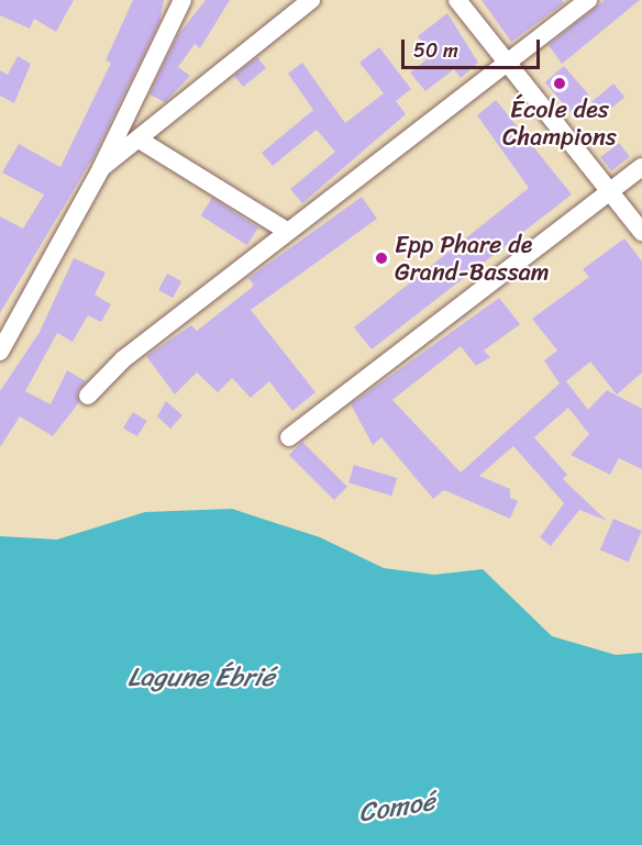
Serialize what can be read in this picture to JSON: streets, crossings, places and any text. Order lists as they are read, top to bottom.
{
  "water": ["Lagune Ébrié", "Comoé"],
  "places": ["École des Champions", "Epp Phare de Grand-Bassam"],
  "scale_bar": "50 m"
}
